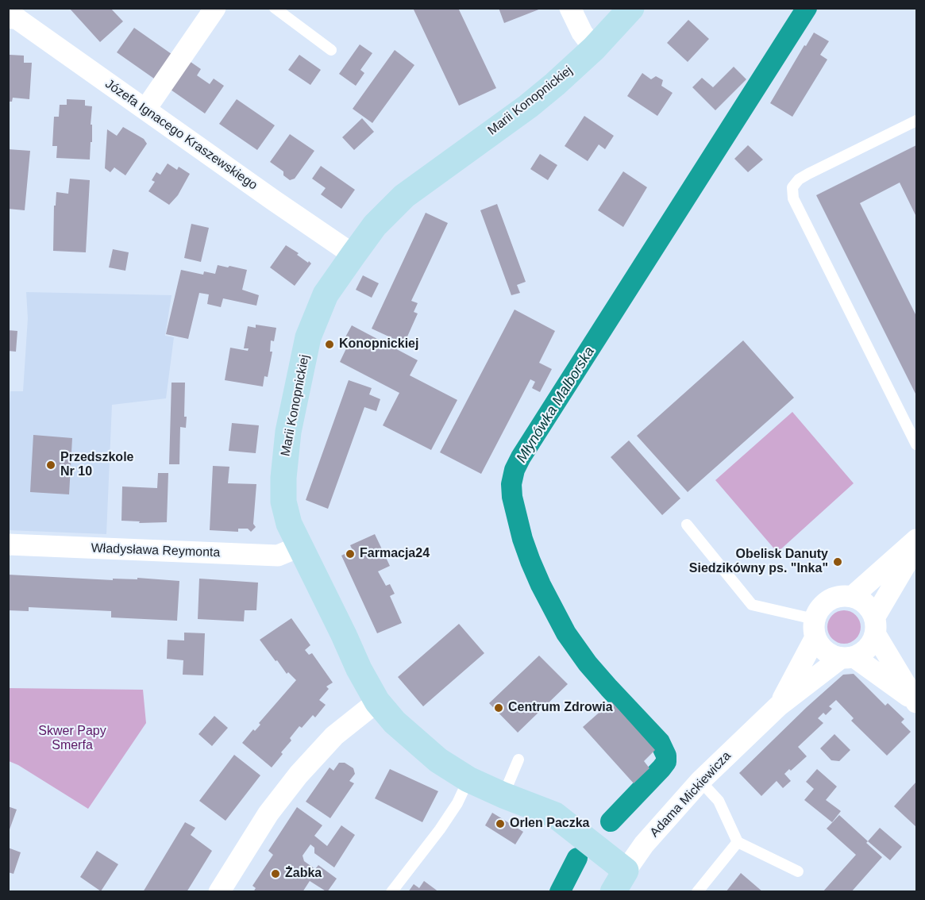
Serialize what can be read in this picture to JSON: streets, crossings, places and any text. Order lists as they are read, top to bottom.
{
  "streets": {
    "street": [
      "Marii Konopnickiej",
      "Józefa Ignacego Kraszewskiego",
      "Władysława Reymonta",
      "Adama Mickiewicza"
    ]
  },
  "crossings": [
    ["Marii Konopnickiej", "Józefa Ignacego Kraszewskiego"],
    ["Marii Konopnickiej", "Władysława Reymonta"],
    ["Marii Konopnickiej", "Adama Mickiewicza"]
  ],
  "water": ["Młynówka Malborska"],
  "parks": ["Skwer Papy Smerfa"],
  "places": [
    "Konopnickiej",
    "Przedszkole Nr 10",
    "Farmacja24",
    "Obelisk Danuty Siedzikówny ps. \"Inka\"",
    "Centrum Zdrowia",
    "Orlen Paczka",
    "Żabka"
  ]
}
